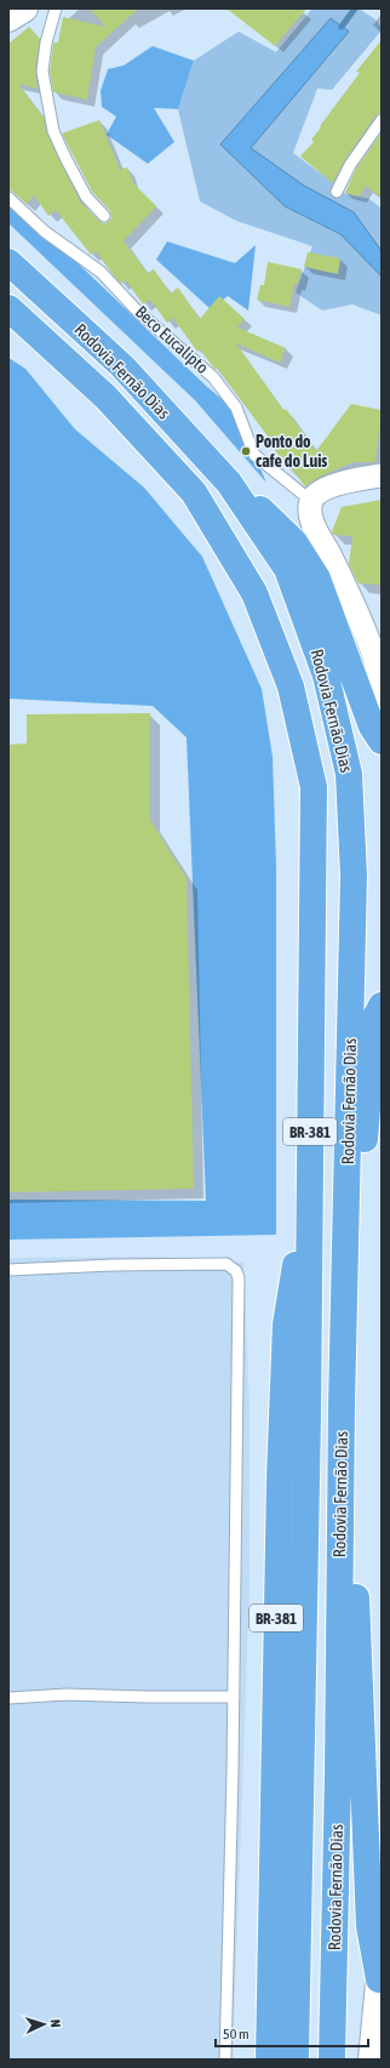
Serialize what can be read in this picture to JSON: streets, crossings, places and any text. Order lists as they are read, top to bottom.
{
  "streets": {
    "highway": ["Rodovia Fernão Dias", "BR-381"],
    "lane": ["Beco Eucalipto"]
  },
  "crossings": [
    ["Rodovia Fernão Dias", "BR-381"]
  ],
  "places": ["Ponto do cafe do Luis"],
  "scale_bar": "50 m",
  "north": "right"
}
